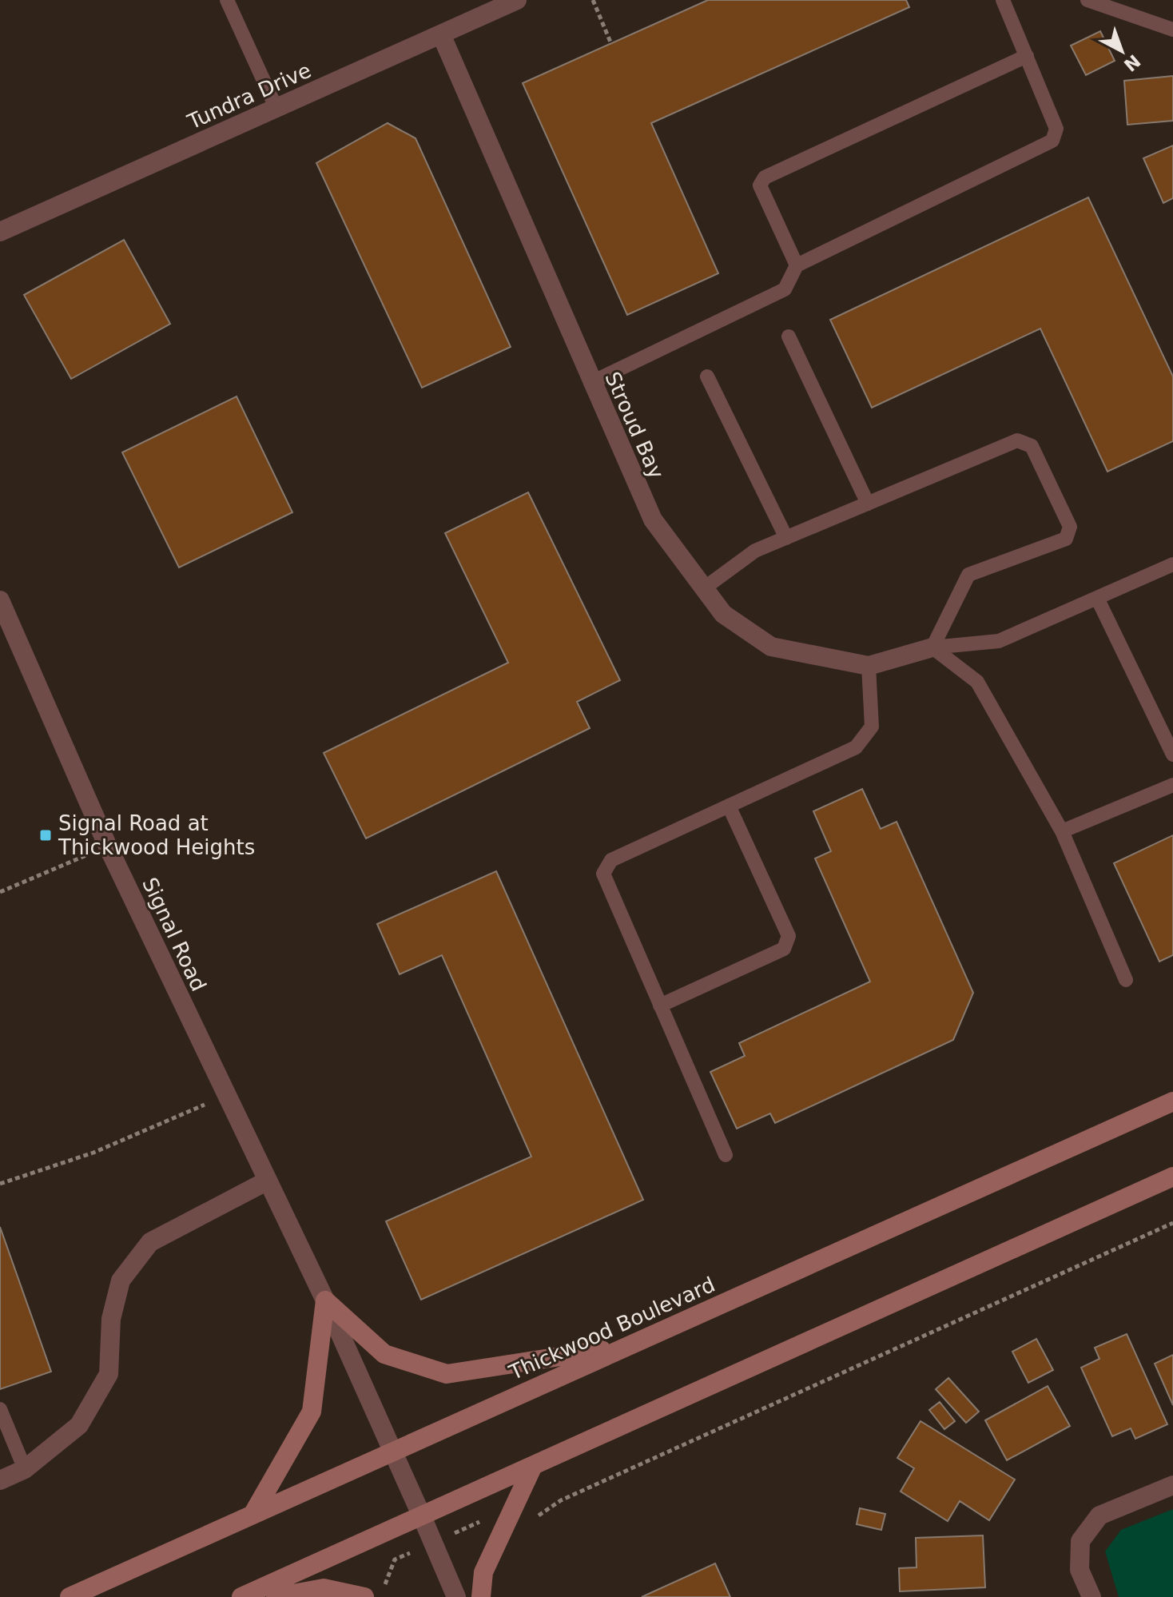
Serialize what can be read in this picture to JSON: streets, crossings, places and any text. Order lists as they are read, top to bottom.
{
  "streets": {
    "main road": ["Thickwood Boulevard"],
    "street": ["Tundra Drive", "Stroud Bay", "Signal Road"]
  },
  "crossings": [
    ["Tundra Drive", "Stroud Bay"],
    ["Signal Road", "Thickwood Boulevard"]
  ],
  "places": {
    "transit": ["Signal Road at Thickwood Heights"]
  },
  "north": "bottom right"
}
